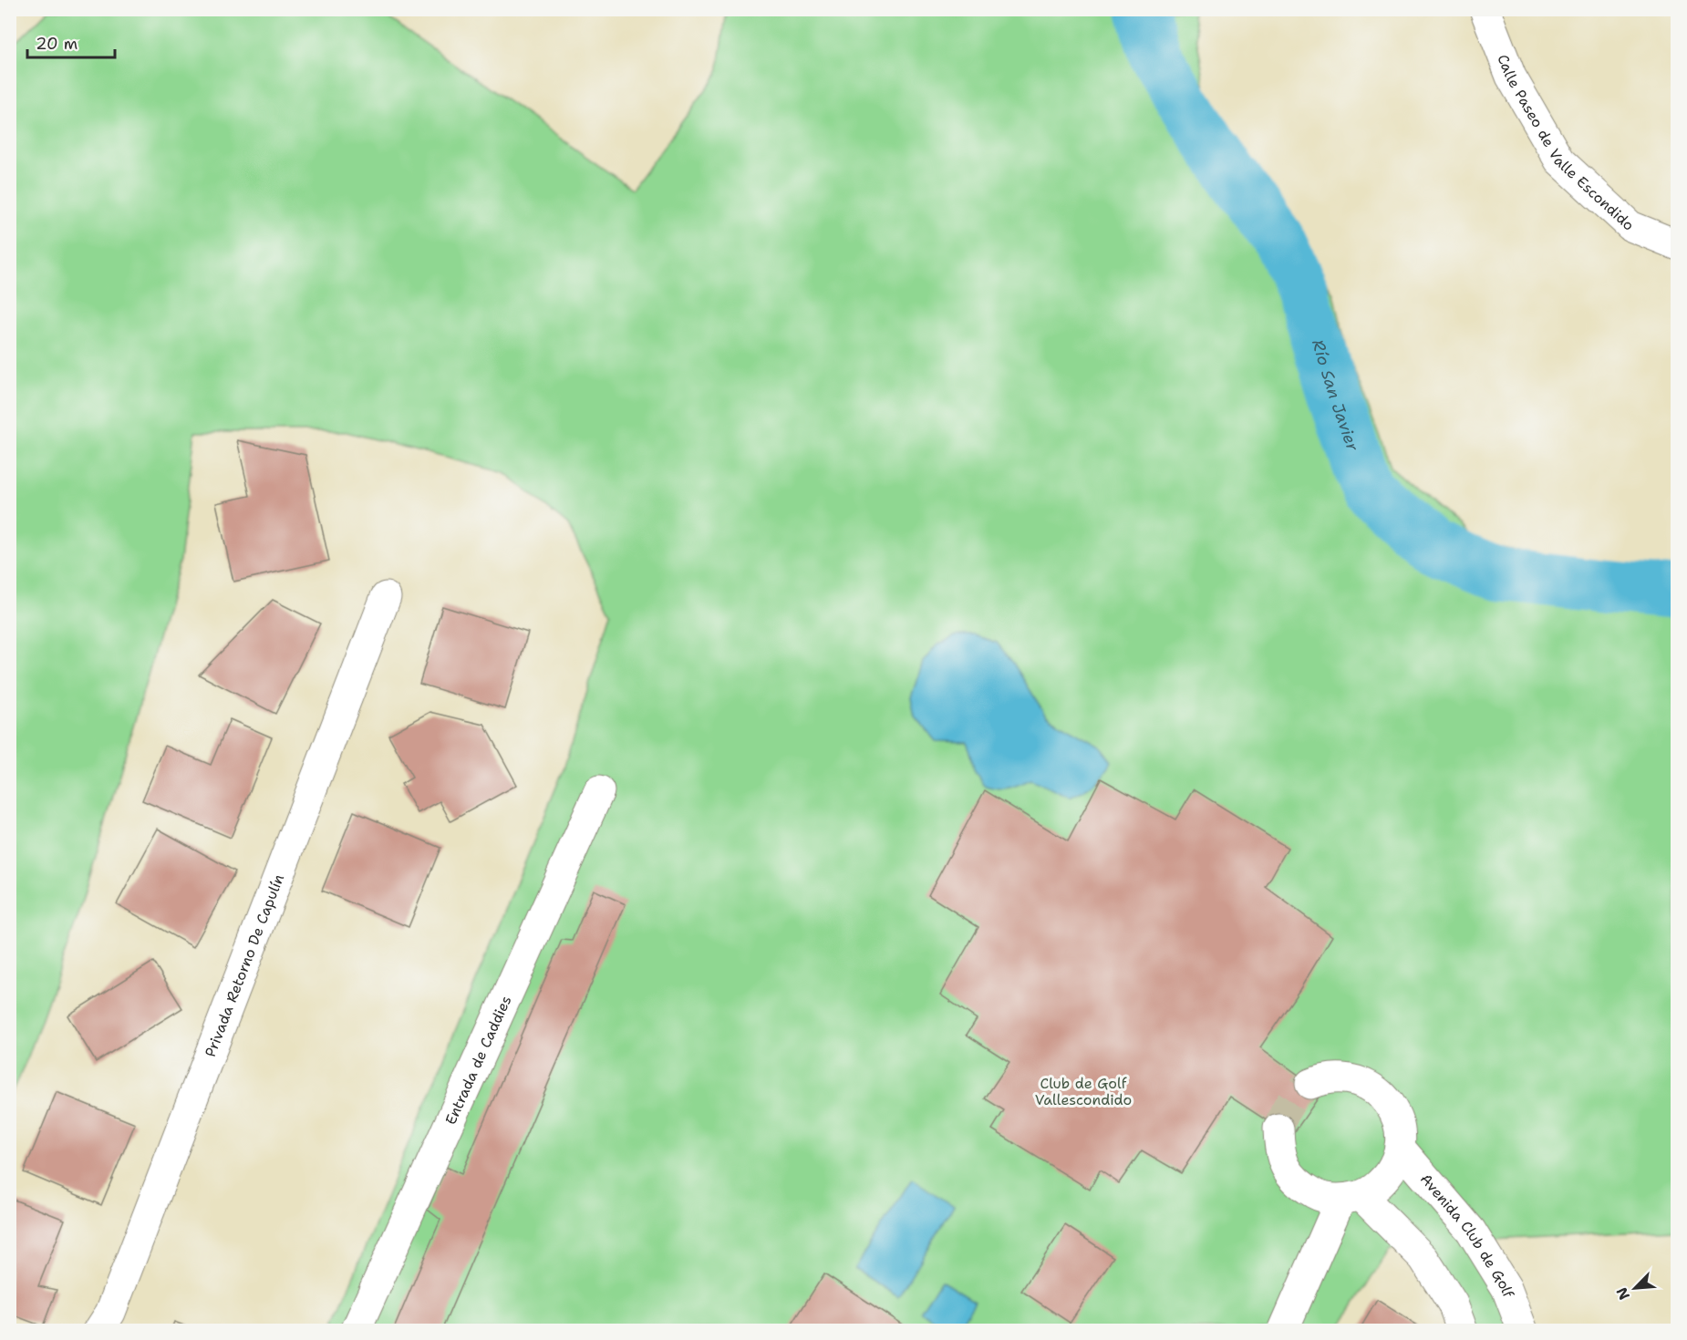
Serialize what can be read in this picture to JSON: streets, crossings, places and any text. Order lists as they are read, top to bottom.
{
  "streets": {
    "street": [
      "Calle Paseo de Valle Escondido",
      "Privada Retorno De Capulín",
      "Entrada de Caddies",
      "Avenida Club de Golf"
    ]
  },
  "water": ["Río San Javier"],
  "parks": ["Club de Golf Vallescondido"],
  "scale_bar": "20 m",
  "north": "bottom left"
}
